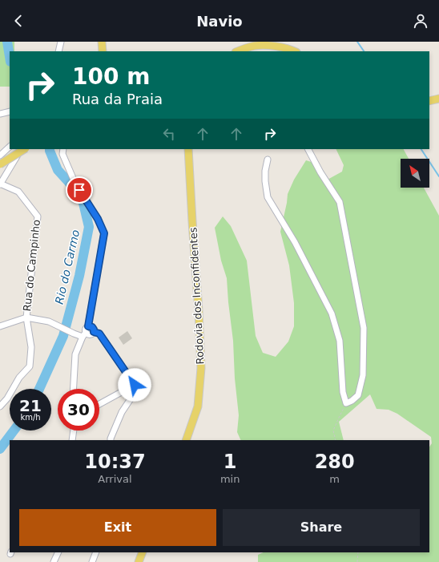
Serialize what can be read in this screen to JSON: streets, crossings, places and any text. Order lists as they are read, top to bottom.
{
  "streets": {
    "main road": ["Rodovia dos Inconfidentes"],
    "street": ["Rua do Campinho"]
  },
  "water": ["Rio do Carmo"],
  "north": "top left",
  "page": {
    "header": "Navio",
    "turn": ["100 m", "Rua da Praia"],
    "speed": "21 km/h",
    "limit": "30",
    "eta": [
      "10:37",
      "Arrival",
      "1",
      "min",
      "280",
      "m"
    ],
    "buttons": ["Exit", "Share"]
  }
}
